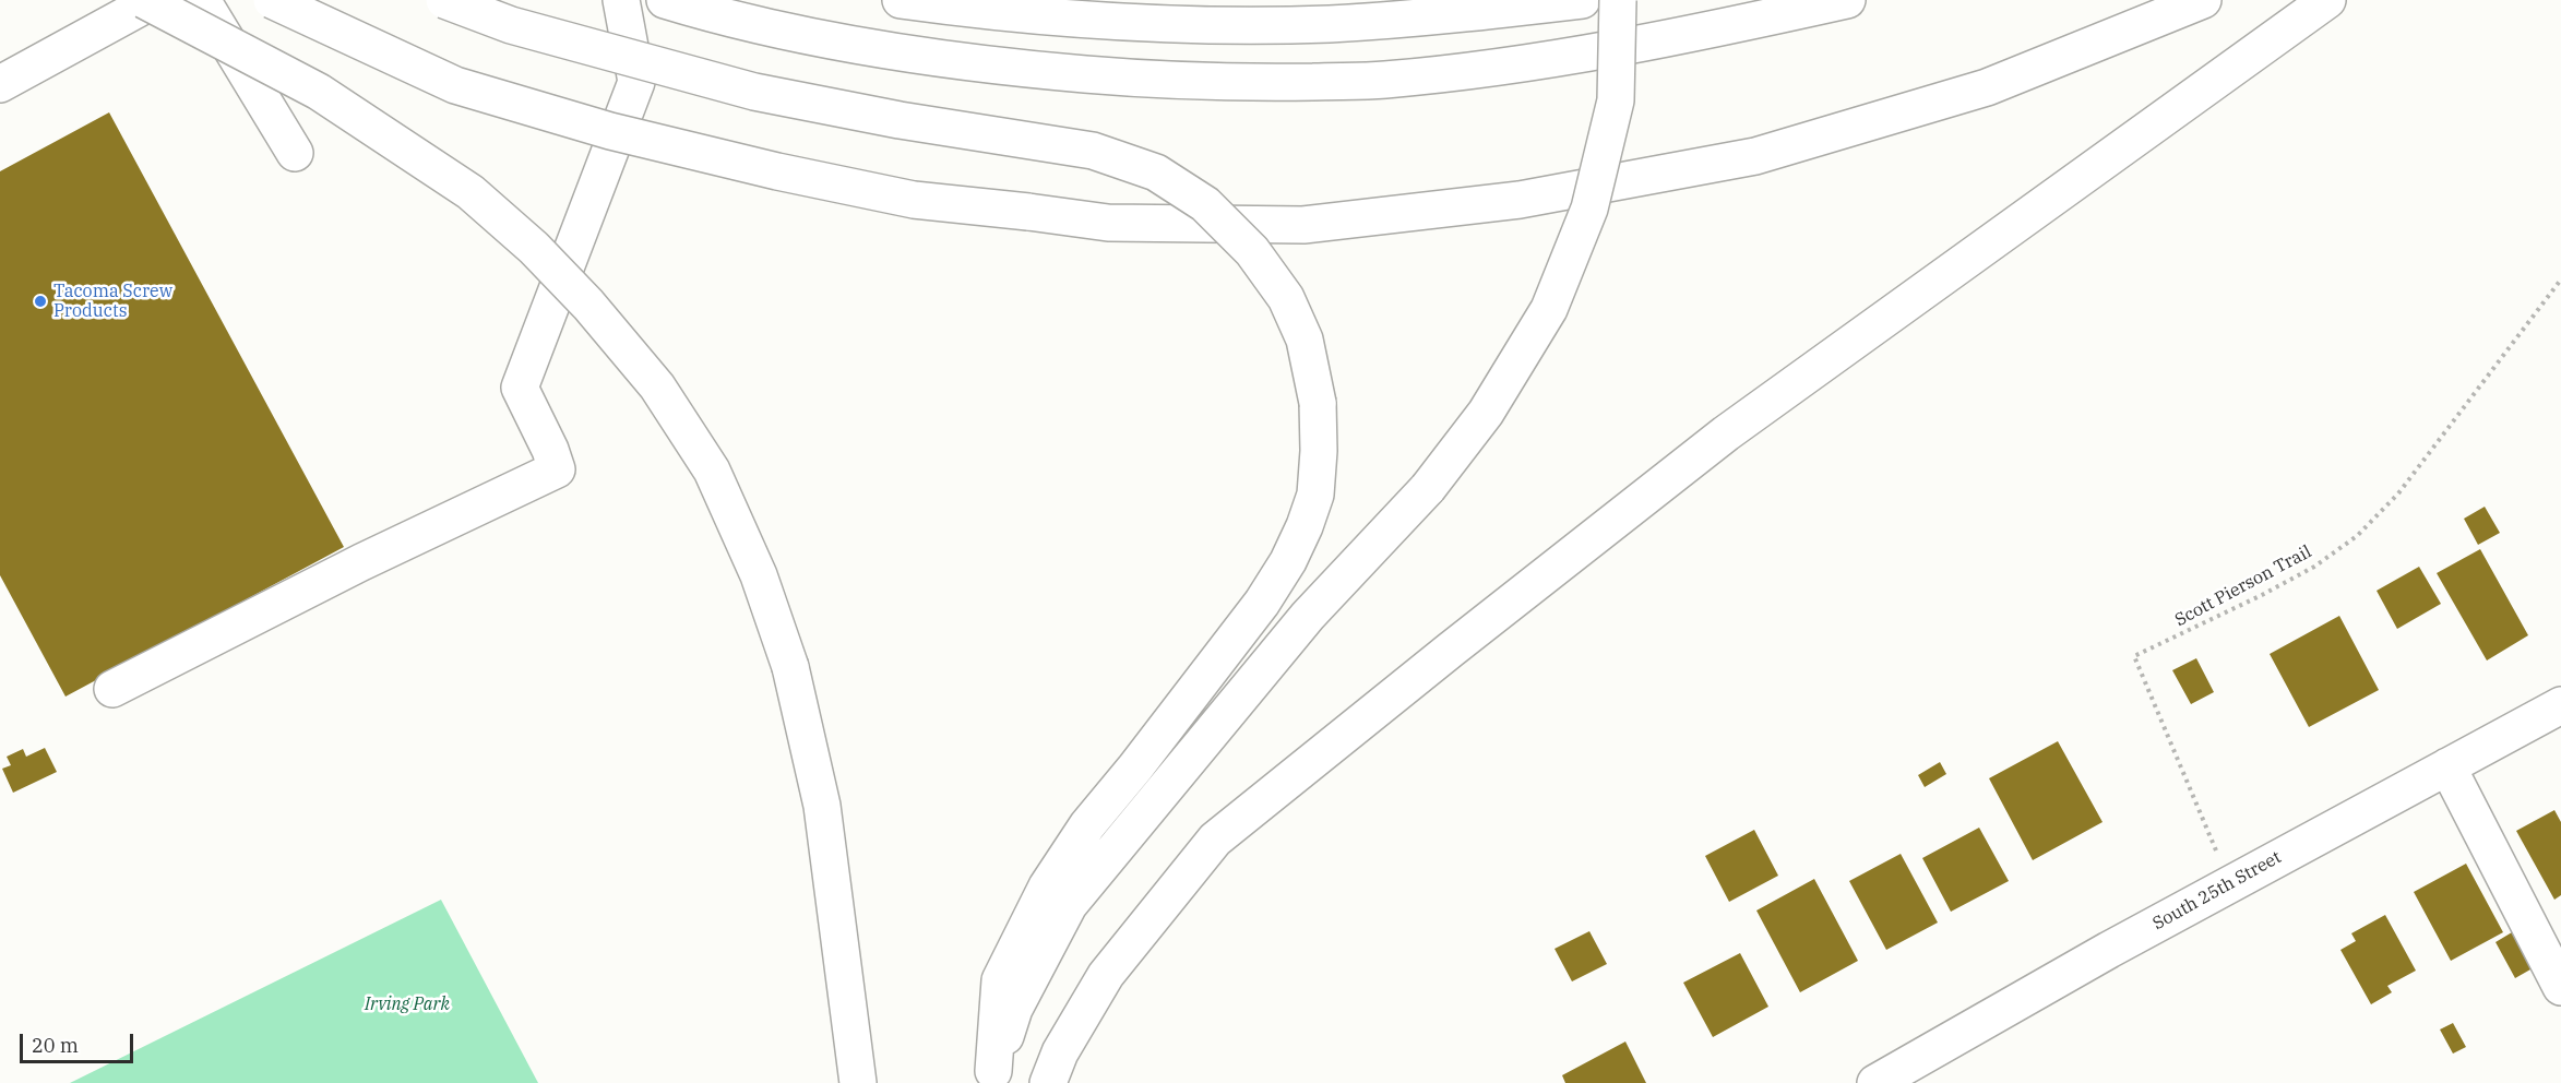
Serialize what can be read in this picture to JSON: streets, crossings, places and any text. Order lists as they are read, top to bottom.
{
  "streets": {
    "main road": ["South 25th Street"],
    "path": ["Scott Pierson Trail"]
  },
  "crossings": [
    ["Scott Pierson Trail", "South 25th Street"]
  ],
  "parks": ["Irving Park"],
  "places": ["Tacoma Screw Products"],
  "scale_bar": "20 m"
}
